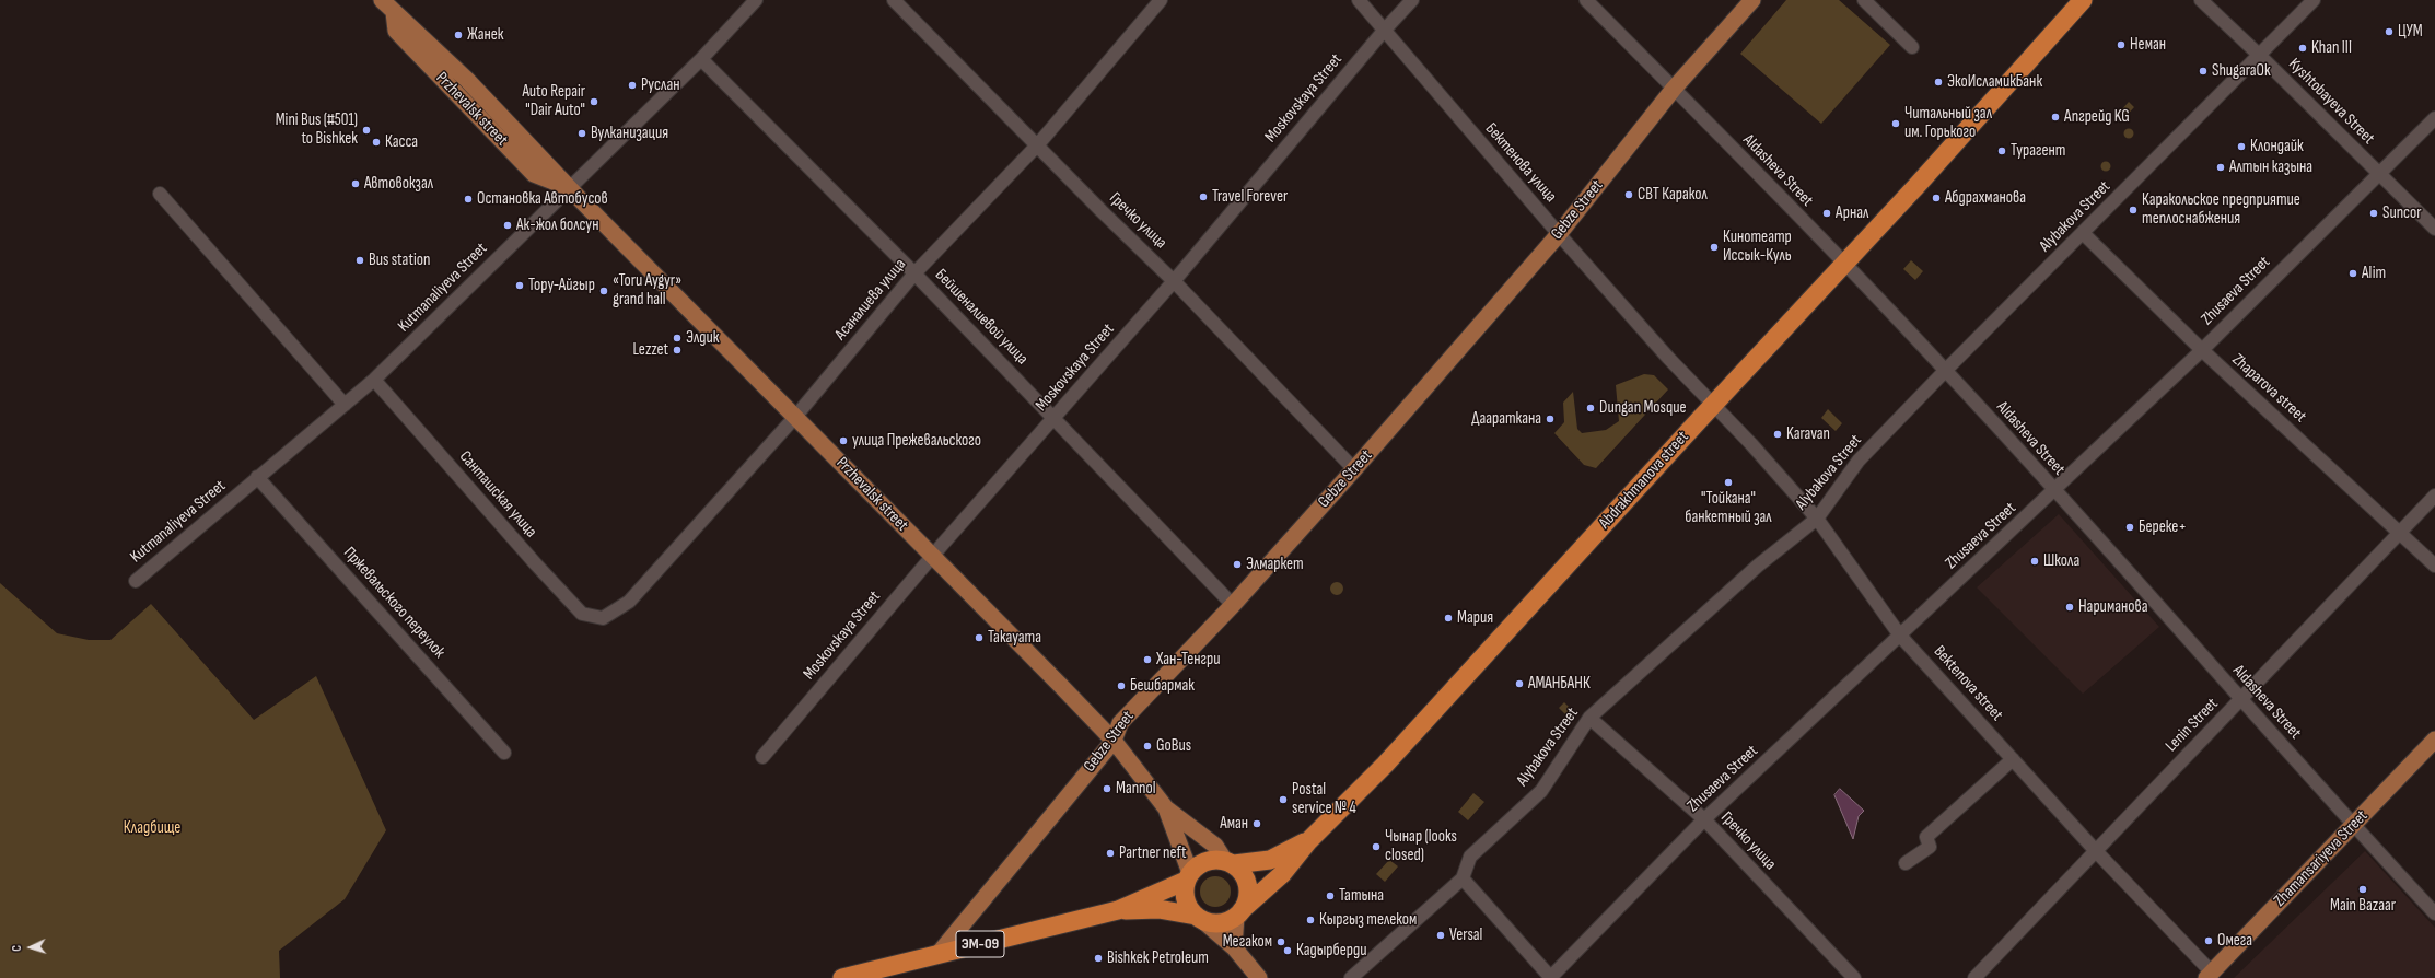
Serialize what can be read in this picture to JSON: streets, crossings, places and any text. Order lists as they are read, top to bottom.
{
  "streets": {
    "highway": ["Abdrakhmanova street", "ЭМ-09"],
    "main road": ["Przhevalsk street", "Gebze Street", "Zhamansariyeva Street"],
    "street": [
      "Moskovskaya Street",
      "Kyshtobayeva Street",
      "Бектенова улица",
      "Aldasheva Street",
      "Alybakova Street",
      "Гречко улица",
      "Kutmanaliyeva Street",
      "Zhusaeva Street",
      "Асаналиева улица",
      "Бейшеналиевой улица",
      "Zhaparova street",
      "Санташская улица",
      "Пржевальского переулок",
      "Bektenova street",
      "Lenin Street"
    ]
  },
  "crossings": [
    ["Moskovskaya Street", "Przhevalsk street"],
    ["Moskovskaya Street", "Бектенова улица"],
    ["Moskovskaya Street", "Гречко улица"],
    ["Moskovskaya Street", "Бейшеналиевой улица"],
    ["Kyshtobayeva Street", "Alybakova Street"],
    ["Kyshtobayeva Street", "Zhusaeva Street"],
    ["Przhevalsk street", "Gebze Street"],
    ["Przhevalsk street", "Kutmanaliyeva Street"],
    ["Przhevalsk street", "Асаналиева улица"],
    ["Przhevalsk street", "ЭМ-09"],
    ["Бектенова улица", "Gebze Street"],
    ["Бектенова улица", "Abdrakhmanova street"],
    ["Бектенова улица", "Bektenova street"],
    ["Aldasheva Street", "Gebze Street"],
    ["Aldasheva Street", "Alybakova Street"],
    ["Aldasheva Street", "Zhusaeva Street"],
    ["Aldasheva Street", "Abdrakhmanova street"],
    ["Aldasheva Street", "Lenin Street"],
    ["Aldasheva Street", "Zhamansariyeva Street"],
    ["Gebze Street", "Гречко улица"],
    ["Gebze Street", "Бейшеналиевой улица"],
    ["Gebze Street", "ЭМ-09"],
    ["Alybakova Street", "Гречко улица"],
    ["Alybakova Street", "Zhaparova street"],
    ["Alybakova Street", "Bektenova street"],
    ["Гречко улица", "Zhusaeva Street"],
    ["Гречко улица", "Асаналиева улица"],
    ["Kutmanaliyeva Street", "Бейшеналиевой улица"],
    ["Kutmanaliyeva Street", "Санташская улица"],
    ["Kutmanaliyeva Street", "Пржевальского переулок"],
    ["Zhusaeva Street", "Zhaparova street"],
    ["Zhusaeva Street", "Bektenova street"],
    ["Асаналиева улица", "Бейшеналиевой улица"],
    ["Асаналиева улица", "Санташская улица"],
    ["Zhaparova street", "Lenin Street"],
    ["Abdrakhmanova street", "Bektenova street"],
    ["Abdrakhmanova street", "ЭМ-09"],
    ["Bektenova street", "Lenin Street"],
    ["Bektenova street", "Zhamansariyeva Street"]
  ],
  "parks": ["Кладбище"],
  "places": [
    "ЦУМ",
    "Жанек",
    "Неман",
    "Khan III",
    "ShugaraOk",
    "ЭкоИсламикБанк",
    "Руслан",
    "Auto Repair \"Dair Auto\"",
    "Апгрейд KG",
    "Читальный зал им. Горького",
    "Mini Bus (#501) to Bishkek",
    "Вулканизация",
    "Касса",
    "Клондайк",
    "Турагент",
    "Алтын казына",
    "Автовокзал",
    "СВТ Каракол",
    "Travel Forever",
    "Абдрахманова",
    "Остановка Автобусов",
    "Каракольское предприятие теплоснабжения",
    "Арнал",
    "Suncor",
    "Ак-жол болсун",
    "Кинотеатр Иссык-Куль",
    "Bus station",
    "Alim",
    "Тору-Айгыр",
    "«Toru Aygyr» grand hall",
    "Элдик",
    "Lezzet",
    "Dungan Mosque",
    "Даараткана",
    "Karavan",
    "улица Прежевальского",
    "\"Тойкана\" банкетный зал",
    "Береке+",
    "Школа",
    "Элмаркет",
    "Нариманова",
    "Мария",
    "Takayama",
    "Хан-Тенгри",
    "АМАНБАНК",
    "Бешбармак",
    "GoBus",
    "Mannol",
    "Postal service № 4",
    "Аман",
    "Чынар (looks closed)",
    "Partner neft",
    "Main Bazaar",
    "Татына",
    "Кыргыз телеком",
    "Versal",
    "Омега",
    "Мегаком",
    "Кадырберди",
    "Bishkek Petroleum"
  ],
  "north": "left"
}
